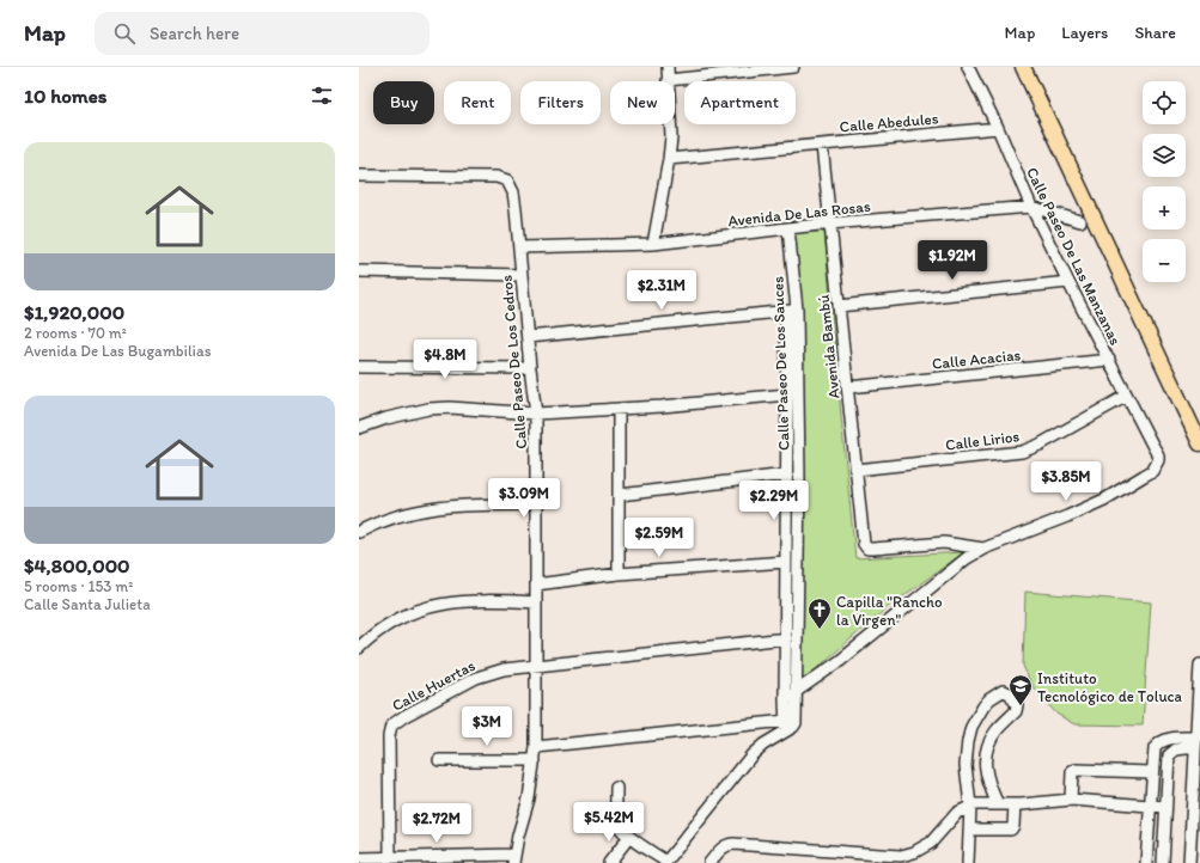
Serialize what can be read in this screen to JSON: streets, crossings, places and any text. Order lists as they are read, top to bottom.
{
  "streets": {
    "street": [
      "Calle Abedules",
      "Avenida De Las Rosas",
      "Calle Paseo De Las Manzanas",
      "Avenida Bambú",
      "Calle Acacias",
      "Calle Paseo De Los Cedros",
      "Calle Paseo De Los Sauces",
      "Calle Lirios",
      "Calle Huertas"
    ]
  },
  "crossings": [
    ["Calle Abedules", "Calle Paseo De Las Manzanas"],
    ["Calle Abedules", "Avenida Bambú"],
    ["Avenida De Las Rosas", "Calle Paseo De Las Manzanas"],
    ["Avenida De Las Rosas", "Avenida Bambú"],
    ["Avenida De Las Rosas", "Calle Paseo De Los Cedros"],
    ["Avenida De Las Rosas", "Calle Paseo De Los Sauces"],
    ["Calle Paseo De Las Manzanas", "Avenida Bambú"],
    ["Calle Paseo De Las Manzanas", "Calle Acacias"],
    ["Calle Paseo De Las Manzanas", "Calle Lirios"],
    ["Avenida Bambú", "Calle Acacias"],
    ["Avenida Bambú", "Calle Lirios"],
    ["Calle Paseo De Los Cedros", "Calle Huertas"]
  ],
  "places": {
    "church": ["Capilla \"Rancho la Virgen\""],
    "school or university": ["Instituto Tecnológico de Toluca"]
  },
  "page": {
    "header": "Map",
    "search": "Search here",
    "nav": ["Map", "Layers", "Share"],
    "heading": "10 homes",
    "map_buttons": ["+", "−"],
    "chip": [
      "Buy",
      "Rent",
      "Filters",
      "New",
      "Apartment"
    ],
    "list": [
      {
        "name": "$1,920,000",
        "note": "2 rooms · 70 m² · Avenida De Las Bugambilias"
      },
      {
        "name": "$4,800,000",
        "note": "5 rooms · 153 m² · Calle Santa Julieta"
      }
    ],
    "price": [
      "$1.92M",
      "$2.31M",
      "$4.8M",
      "$3.85M",
      "$3.09M",
      "$2.29M",
      "$2.59M",
      "$3M",
      "$5.42M",
      "$2.72M"
    ]
  }
}
